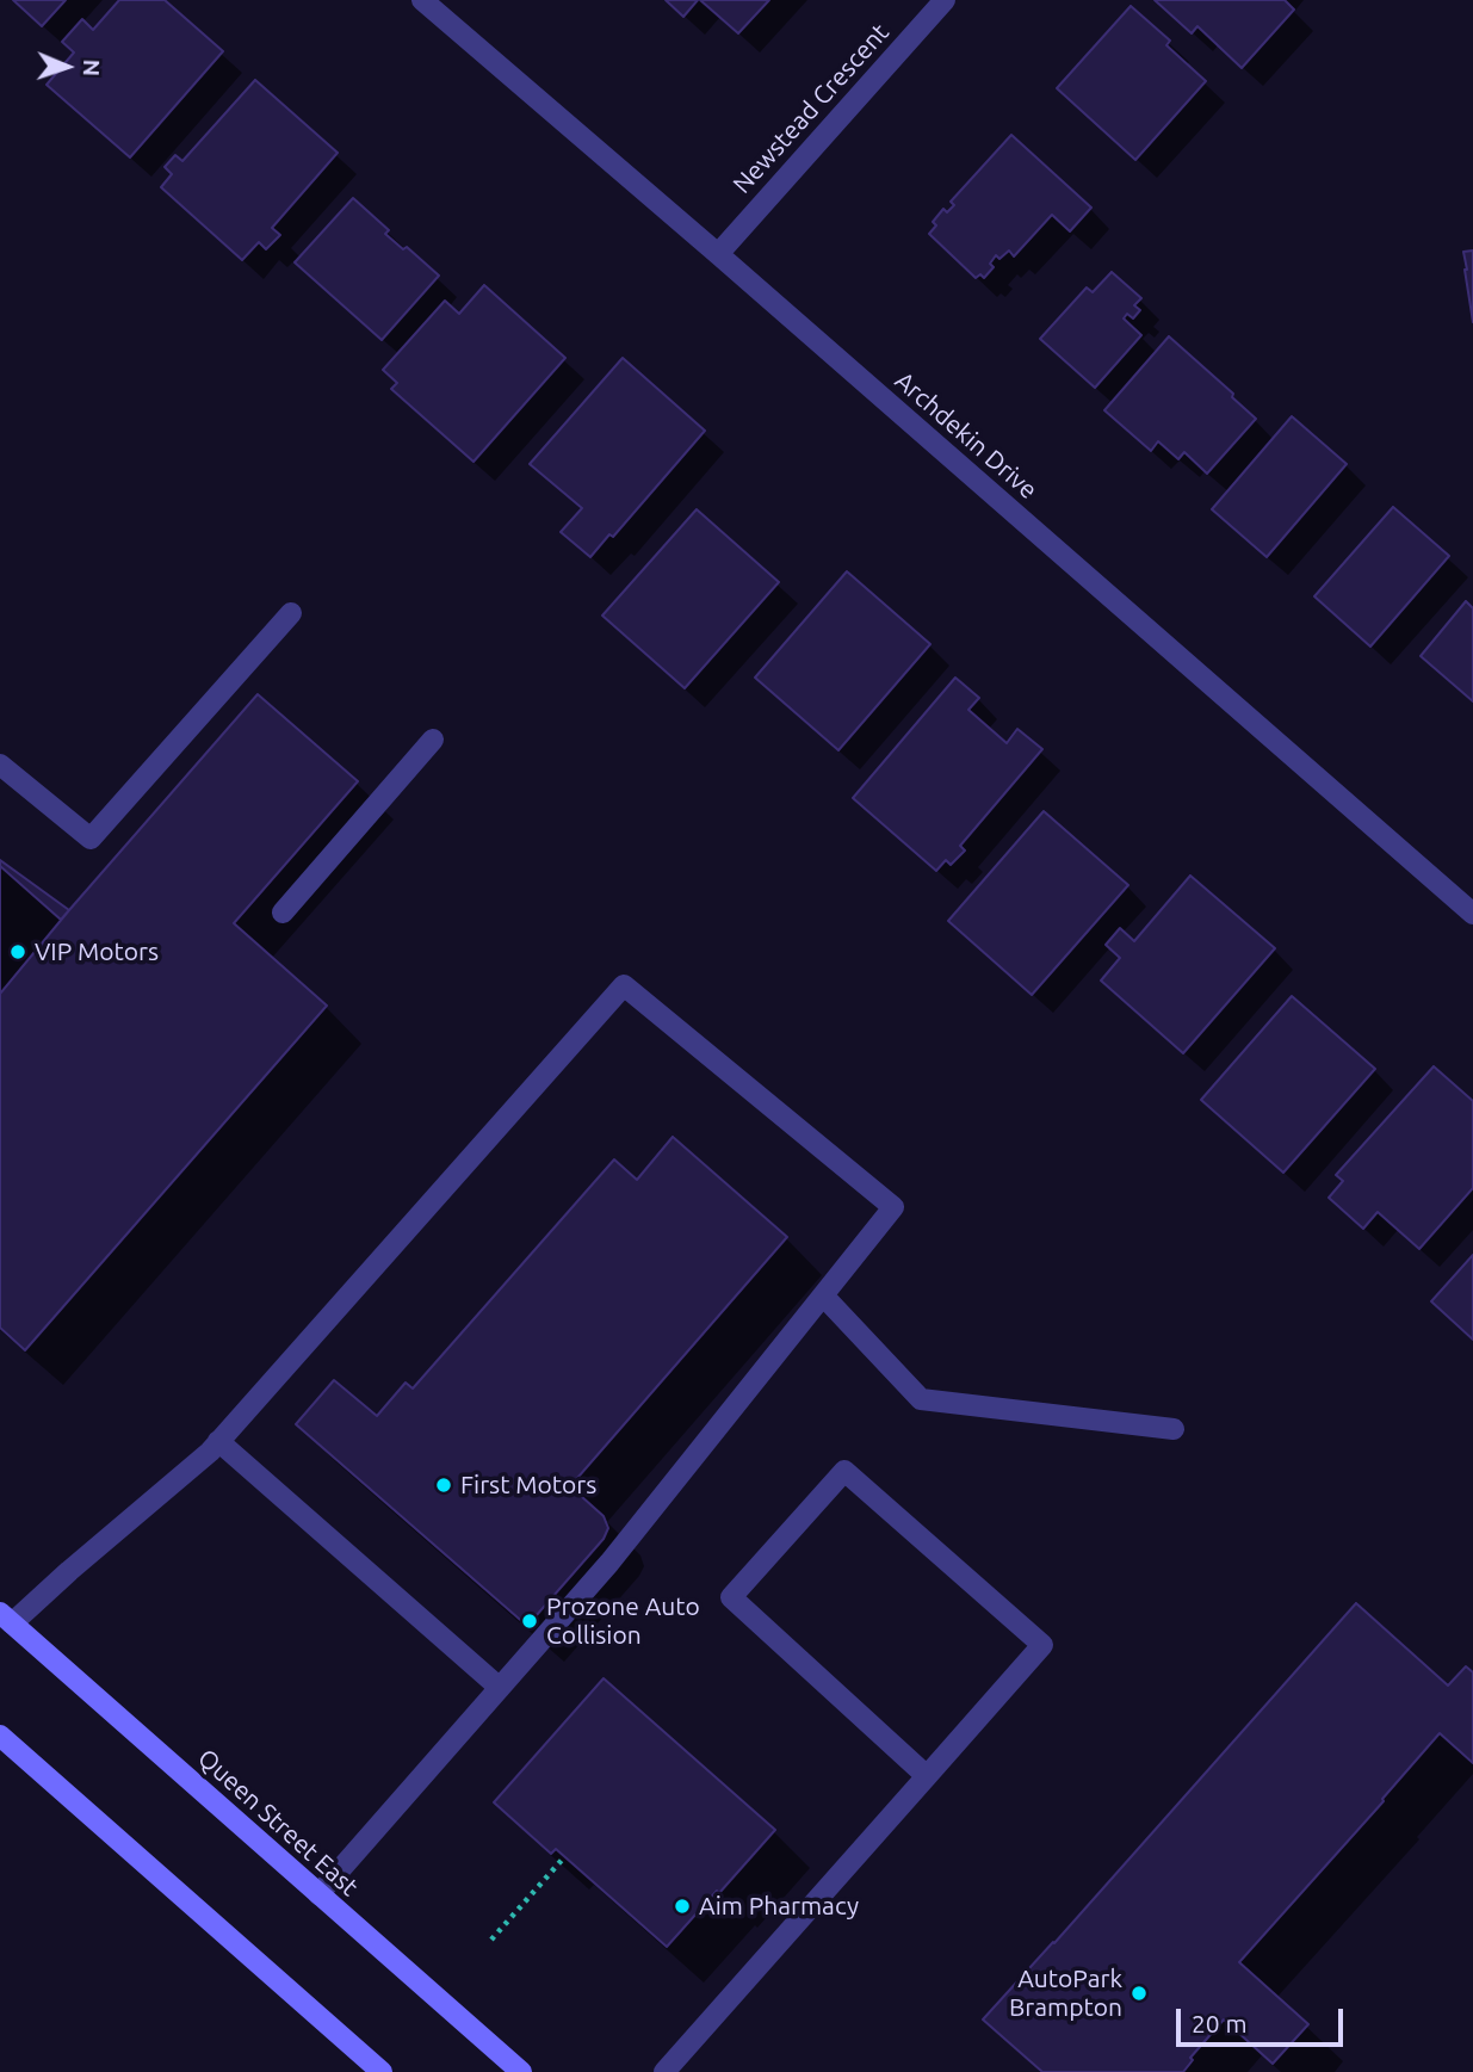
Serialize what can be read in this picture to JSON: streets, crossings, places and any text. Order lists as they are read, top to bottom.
{
  "streets": {
    "main road": ["Queen Street East"],
    "street": ["Newstead Crescent", "Archdekin Drive"]
  },
  "crossings": [
    ["Newstead Crescent", "Archdekin Drive"]
  ],
  "places": [
    "VIP Motors",
    "First Motors",
    "Prozone Auto Collision",
    "Aim Pharmacy",
    "AutoPark Brampton"
  ],
  "scale_bar": "20 m",
  "north": "right"
}
